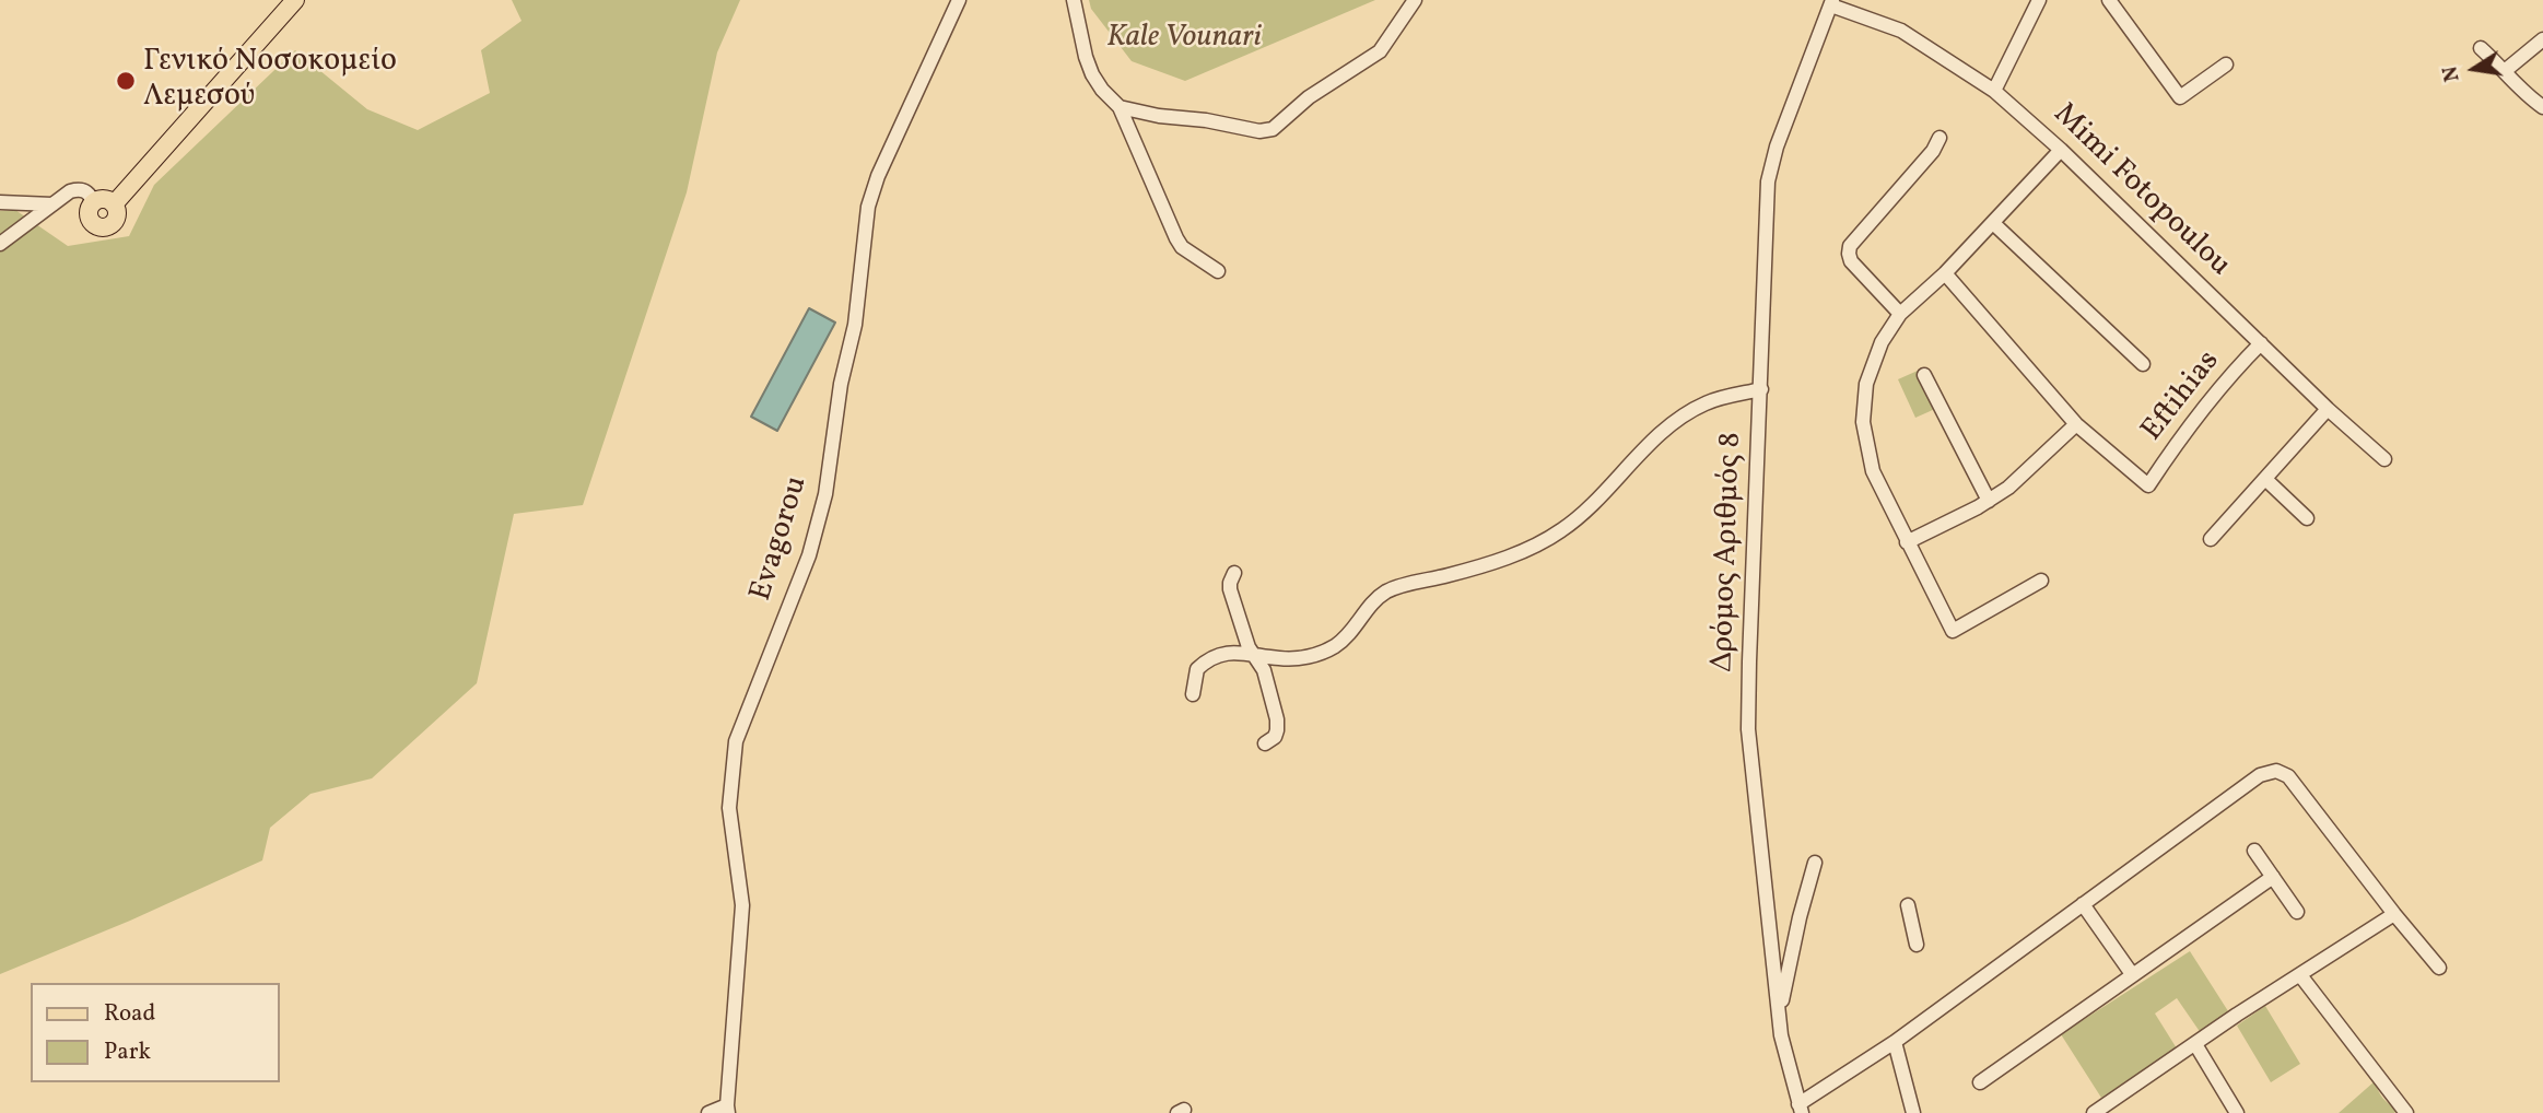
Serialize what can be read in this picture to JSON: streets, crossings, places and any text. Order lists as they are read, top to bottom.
{
  "streets": {
    "street": [
      "Mimi Fotopoulou",
      "Eftihias",
      "Evagorou",
      "Δρόμος Αριθμός 8"
    ]
  },
  "crossings": [
    ["Mimi Fotopoulou", "Eftihias"],
    ["Mimi Fotopoulou", "Δρόμος Αριθμός 8"]
  ],
  "parks": ["Kale Vounari"],
  "places": ["Γενικό Νοσοκομείο Λεμεσού"],
  "legend": ["Road", "Park"],
  "north": "left"
}
